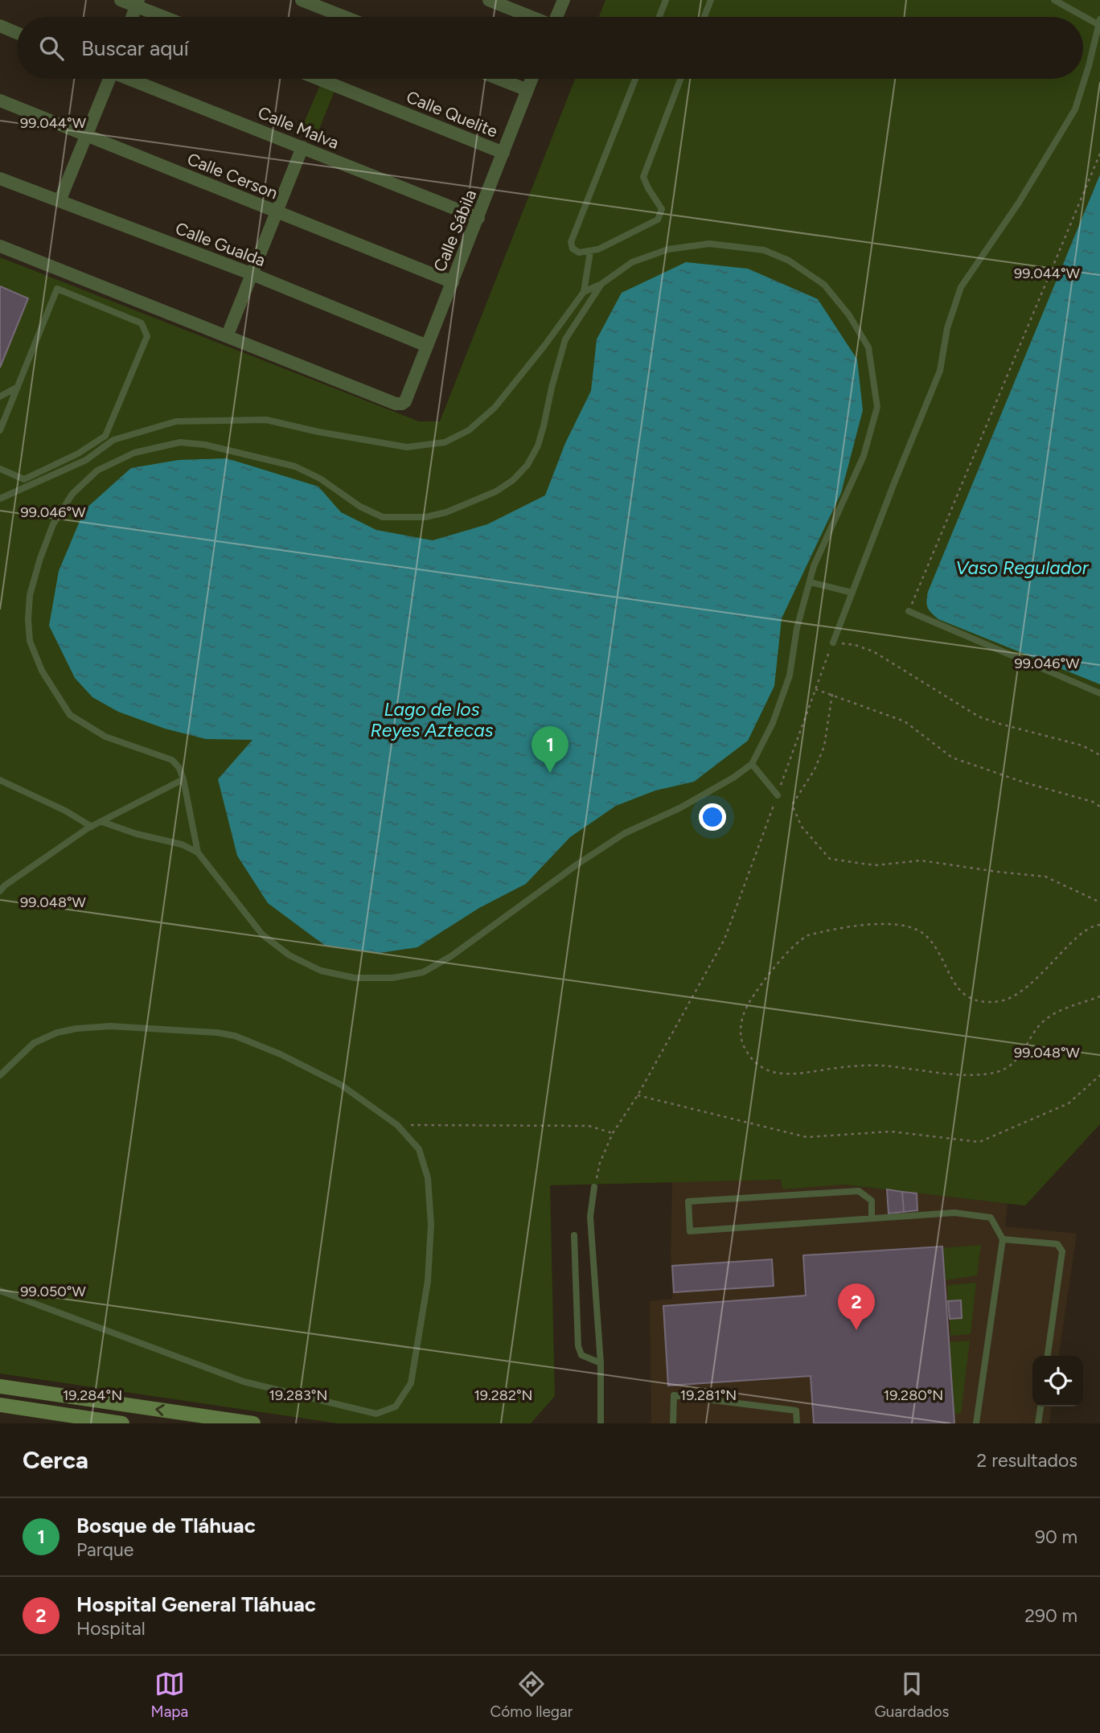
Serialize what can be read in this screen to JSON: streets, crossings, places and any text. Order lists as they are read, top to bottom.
{
  "streets": {
    "street": [
      "Calle Quelite",
      "Calle Malva",
      "Calle Cerson",
      "Calle Sábila",
      "Calle Gualda"
    ]
  },
  "crossings": [
    ["Calle Quelite", "Calle Sábila"],
    ["Calle Malva", "Calle Sábila"],
    ["Calle Cerson", "Calle Sábila"],
    ["Calle Sábila", "Calle Gualda"]
  ],
  "water": ["Vaso Regulador", "Lago de los Reyes Aztecas"],
  "page": {
    "search": "Buscar aquí",
    "pins": ["1", "2"],
    "heading": ["Cerca", "2 resultados"],
    "list": [
      {
        "mark": "1",
        "name": "Bosque de Tláhuac",
        "note": "Parque",
        "value": "90 m"
      },
      {
        "mark": "2",
        "name": "Hospital General Tláhuac",
        "note": "Hospital",
        "value": "290 m"
      }
    ],
    "nav": ["Mapa", "Cómo llegar", "Guardados"]
  },
  "coordinates": [
    "99.044°W",
    "99.046°W",
    "99.048°W",
    "99.050°W",
    "19.284°N",
    "19.283°N",
    "19.282°N",
    "19.281°N",
    "19.280°N"
  ]
}
